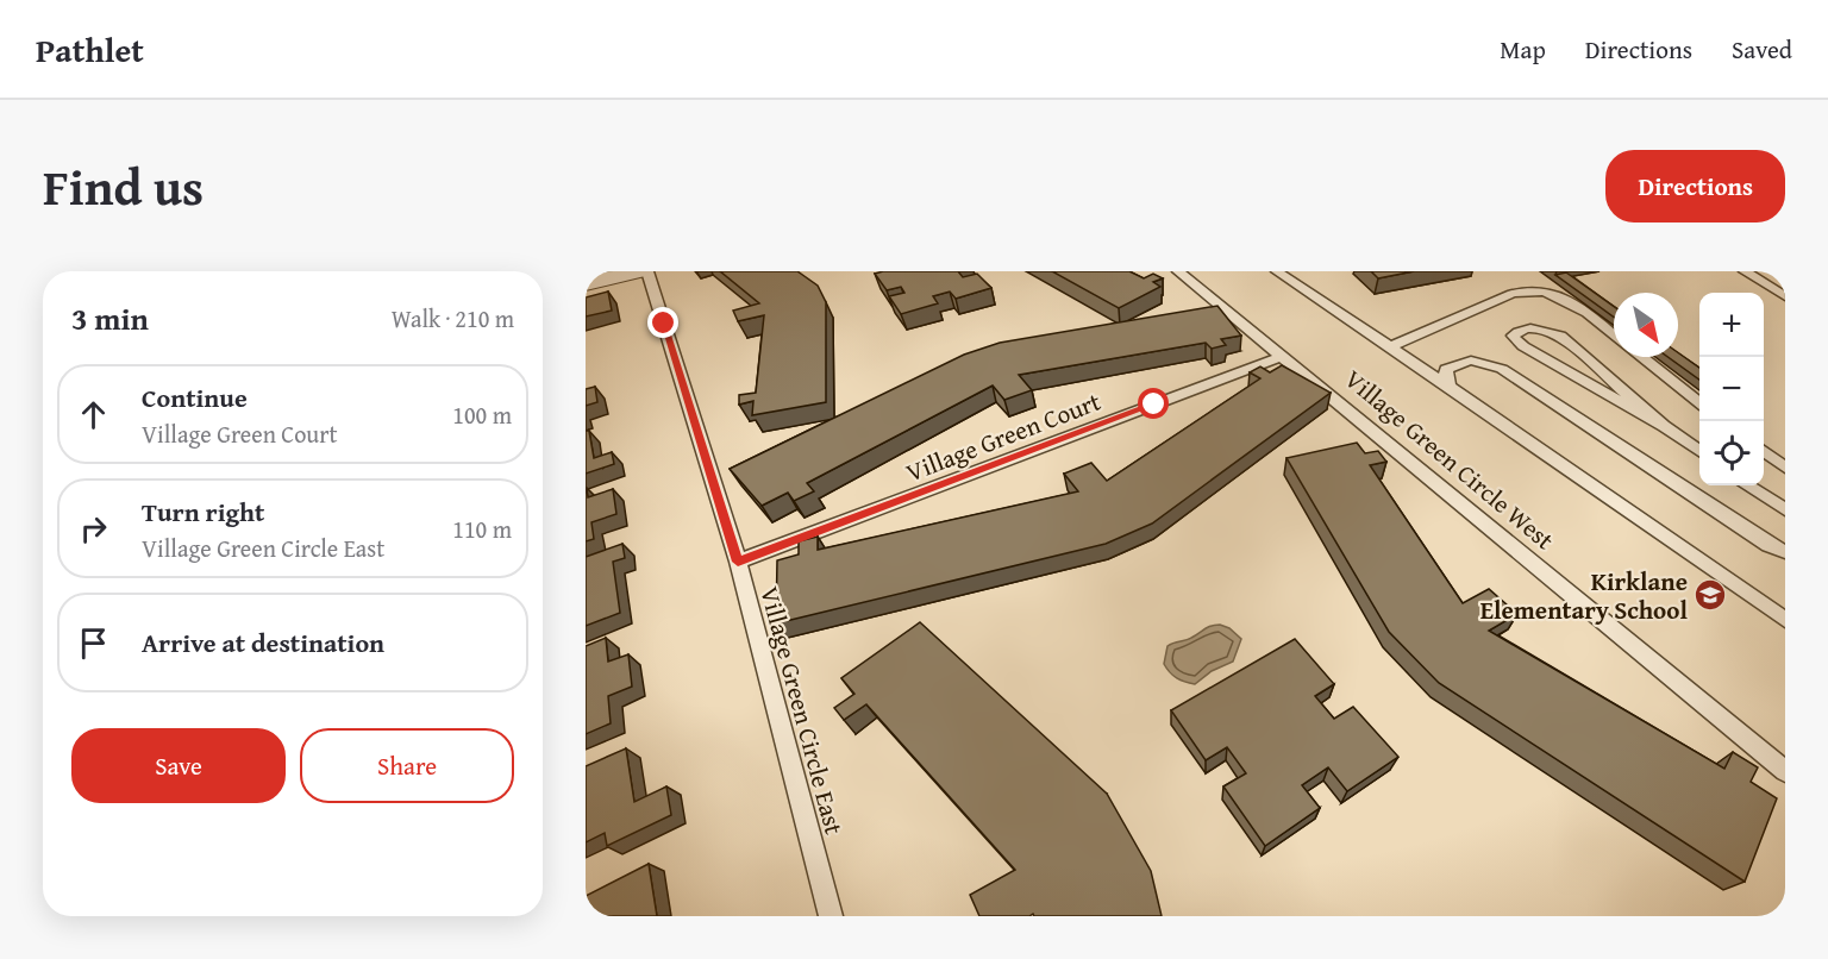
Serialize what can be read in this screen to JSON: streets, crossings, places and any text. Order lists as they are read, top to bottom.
{
  "streets": {
    "lane": ["Village Green Court", "Village Green Circle West", "Village Green Circle East"]
  },
  "crossings": [
    ["Village Green Court", "Village Green Circle West"],
    ["Village Green Court", "Village Green Circle East"]
  ],
  "places": {
    "school or university": ["Kirklane Elementary School"]
  },
  "north": "bottom right",
  "page": {
    "header": "Pathlet",
    "nav": ["Map", "Directions", "Saved"],
    "title": "Find us",
    "buttons": [
      "Directions",
      ["Save", "Share"]
    ],
    "heading": ["3 min", "Walk · 210 m"],
    "map_buttons": ["+", "−"],
    "list": [
      ["Continue", "Village Green Court", "100 m"],
      ["Turn right", "Village Green Circle East", "110 m"],
      "Arrive at destination"
    ]
  }
}
